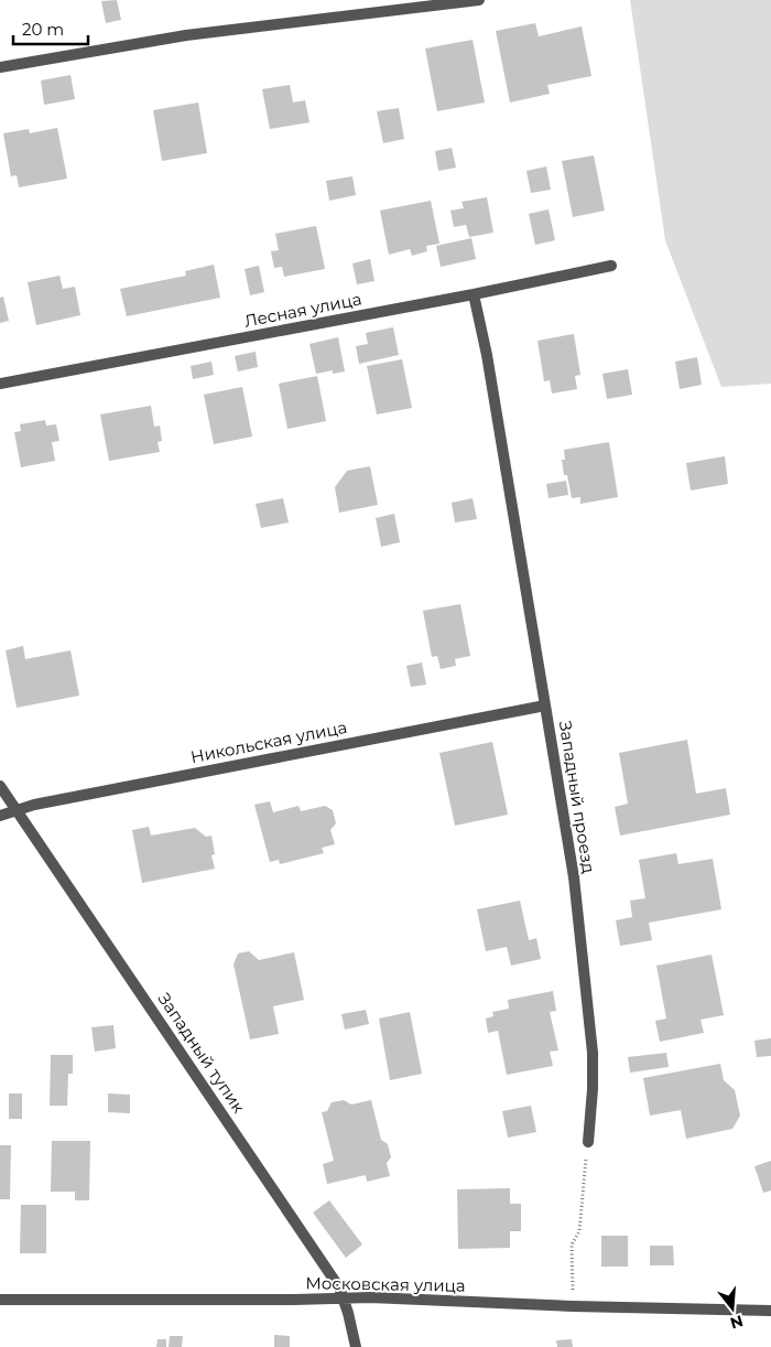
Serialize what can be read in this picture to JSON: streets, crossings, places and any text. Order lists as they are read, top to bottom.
{
  "streets": {
    "street": [
      "Лесная улица",
      "Никольская улица",
      "Западный проезд",
      "Западный тупик",
      "Московская улица"
    ]
  },
  "crossings": [
    ["Лесная улица", "Западный проезд"],
    ["Никольская улица", "Западный проезд"],
    ["Никольская улица", "Западный тупик"],
    ["Западный тупик", "Московская улица"]
  ],
  "scale_bar": "20 m",
  "north": "bottom"
}
